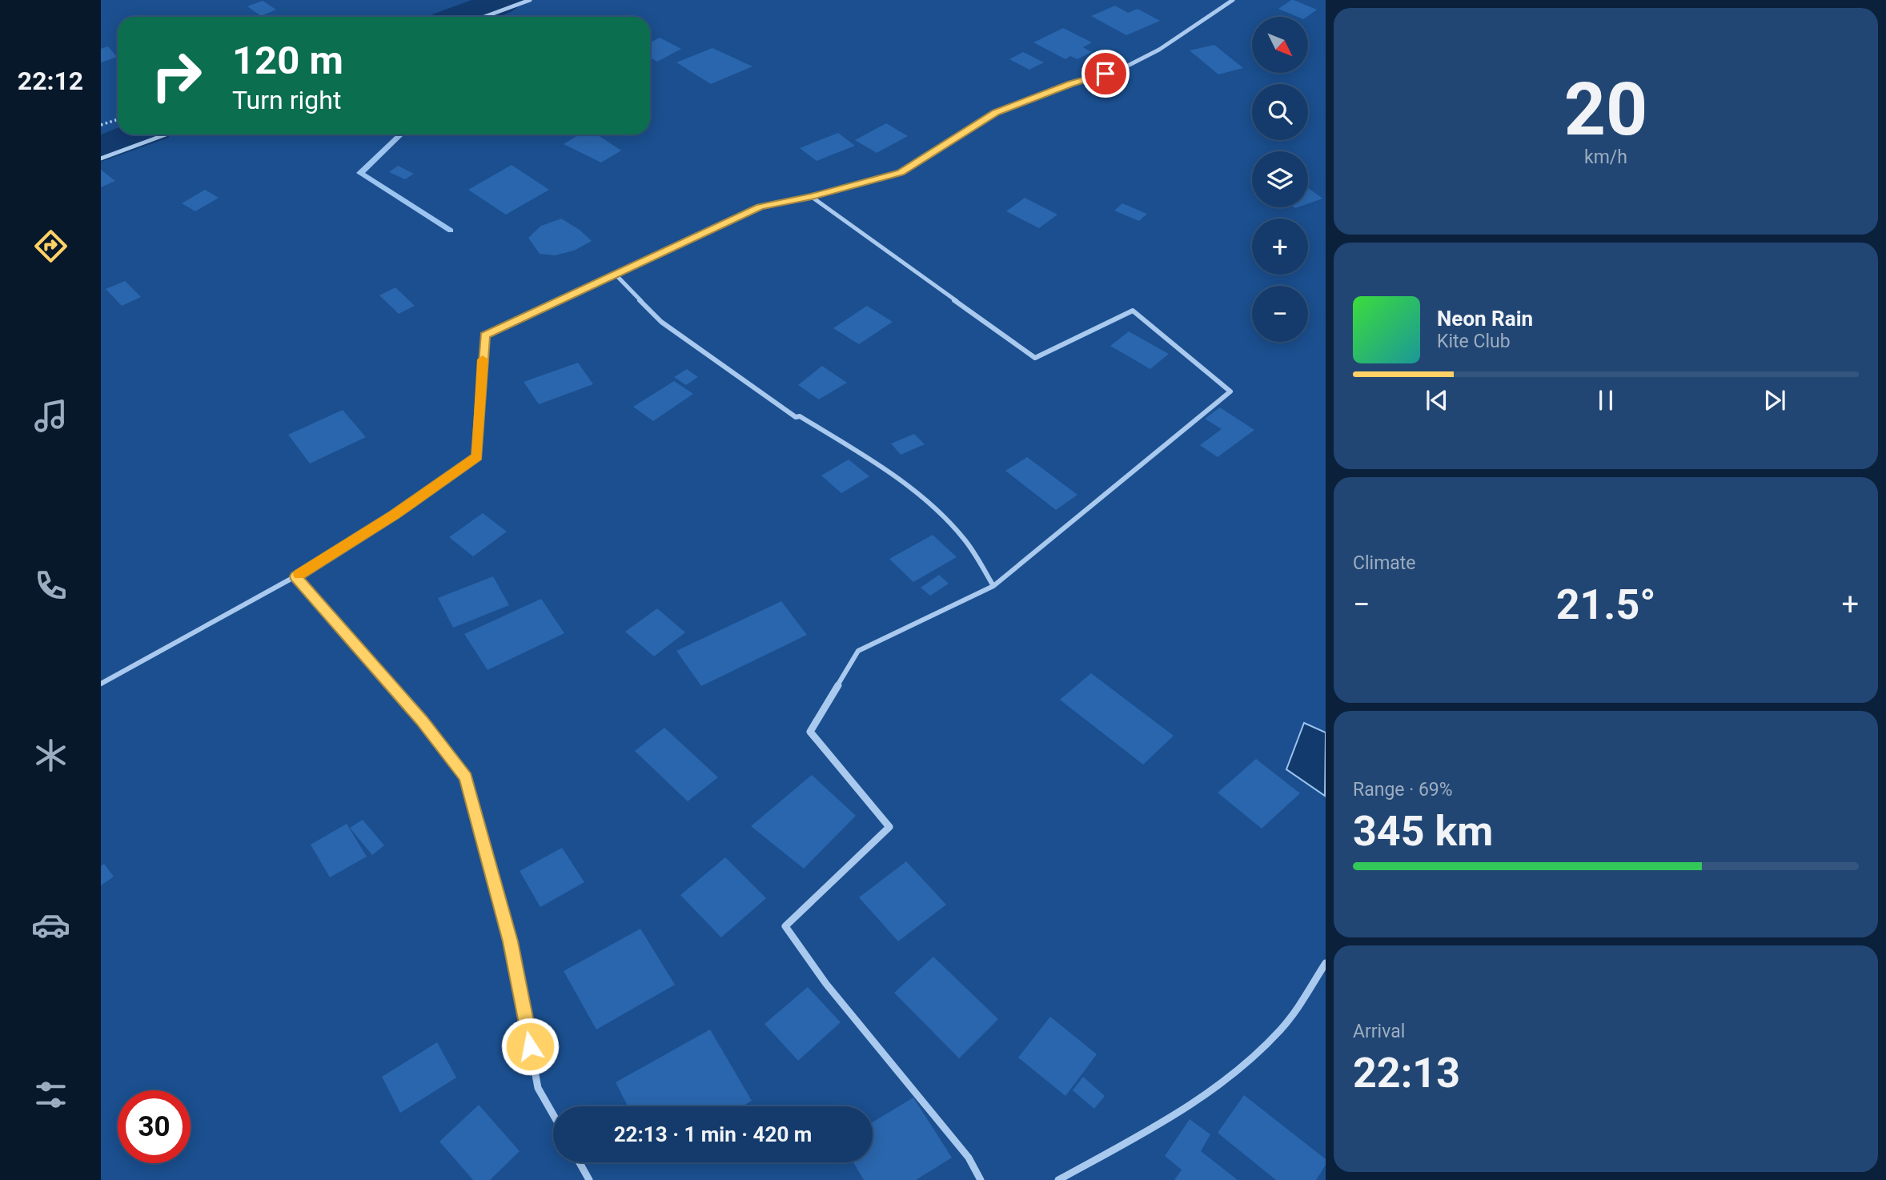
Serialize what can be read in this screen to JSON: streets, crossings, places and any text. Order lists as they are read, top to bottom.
{
  "north": "bottom right",
  "page": {
    "tabs": "22:12",
    "tile": [
      ["20", "km/h"],
      "Climate",
      ["Range · 69%", "345 km"],
      ["Arrival", "22:13"]
    ],
    "map_buttons": ["+", "−"],
    "turn": ["120 m", "Turn right"],
    "song": ["Neon Rain", "Kite Club"],
    "heat": ["−", "21.5°", "+"],
    "limit": "30",
    "trip": "22:13 · 1 min · 420 m"
  }
}
